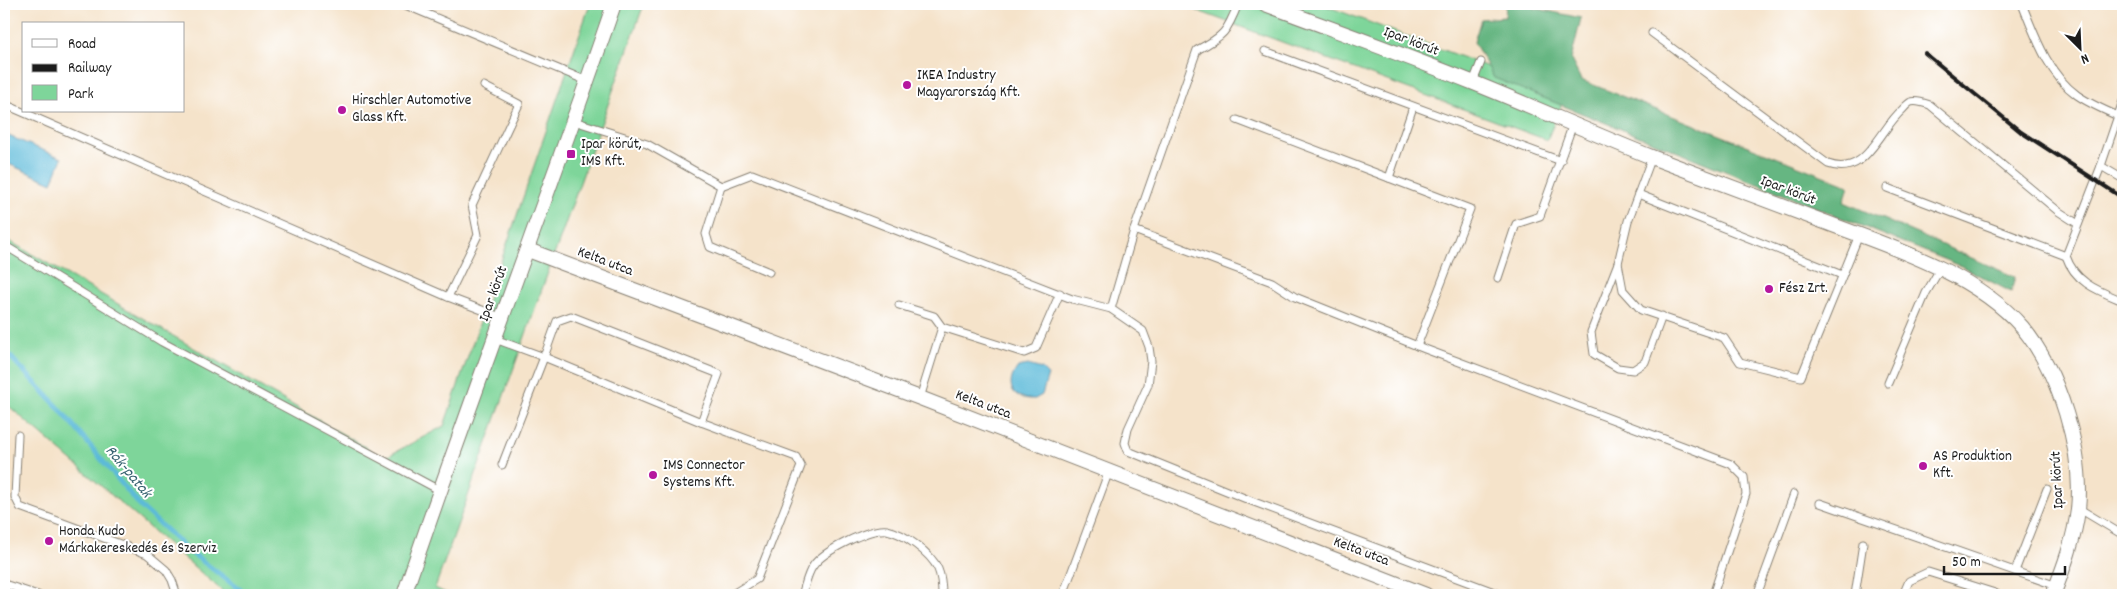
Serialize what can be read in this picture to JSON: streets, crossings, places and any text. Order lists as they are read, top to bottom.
{
  "streets": {
    "street": ["Ipar körút", "Kelta utca"]
  },
  "crossings": [
    ["Ipar körút", "Kelta utca"]
  ],
  "water": ["Rák-patak"],
  "places": {
    "other": [
      "IKEA Industry Magyarország Kft.",
      "Hirschler Automotive Glass Kft.",
      "Fész Zrt.",
      "AS Produktion Kft.",
      "IMS Connector Systems Kft.",
      "Honda Kudo Márkakereskedés és Szerviz"
    ],
    "transit": ["Ipar körút, IMS Kft."]
  },
  "legend": ["Road", "Railway", "Park"],
  "scale_bar": "50 m",
  "north": "bottom right"
}
